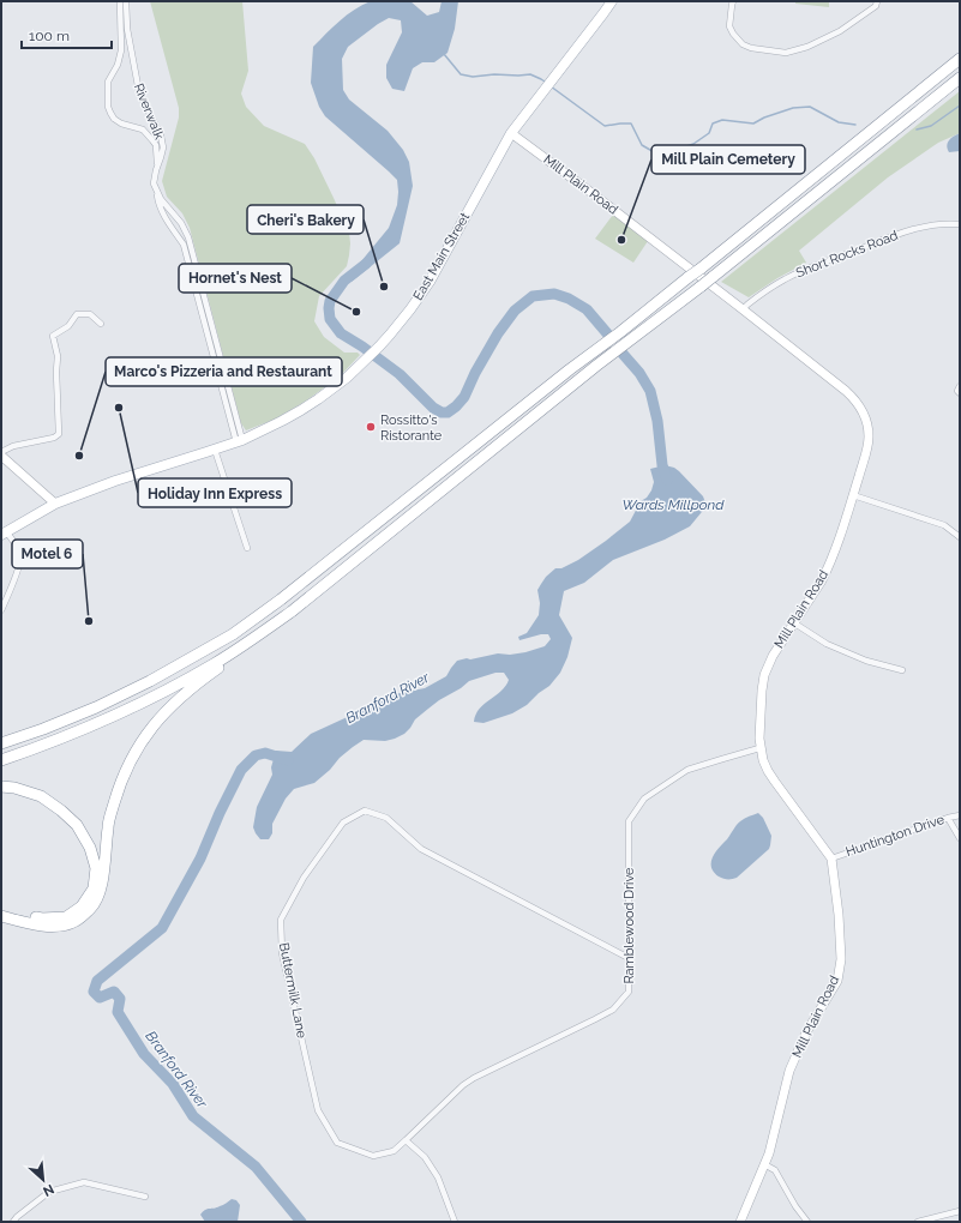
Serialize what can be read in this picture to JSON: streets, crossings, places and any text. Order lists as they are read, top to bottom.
{
  "streets": {
    "main road": ["East Main Street"],
    "street": [
      "Riverwalk",
      "Mill Plain Road",
      "Short Rocks Road",
      "Huntington Drive",
      "Ramblewood Drive",
      "Buttermilk Lane"
    ]
  },
  "crossings": [
    ["Riverwalk", "East Main Street"],
    ["Mill Plain Road", "Short Rocks Road"],
    ["Mill Plain Road", "East Main Street"],
    ["Mill Plain Road", "Huntington Drive"],
    ["Mill Plain Road", "Ramblewood Drive"],
    ["Ramblewood Drive", "Buttermilk Lane"]
  ],
  "water": ["Wards Millpond", "Branford River"],
  "places": [
    "Mill Plain Cemetery",
    "Cheri's Bakery",
    "Hornet's Nest",
    "Holiday Inn Express",
    "Rossitto's Ristorante",
    "Marco's Pizzeria and Restaurant",
    "Motel 6"
  ],
  "scale_bar": "100 m",
  "north": "bottom right"
}
